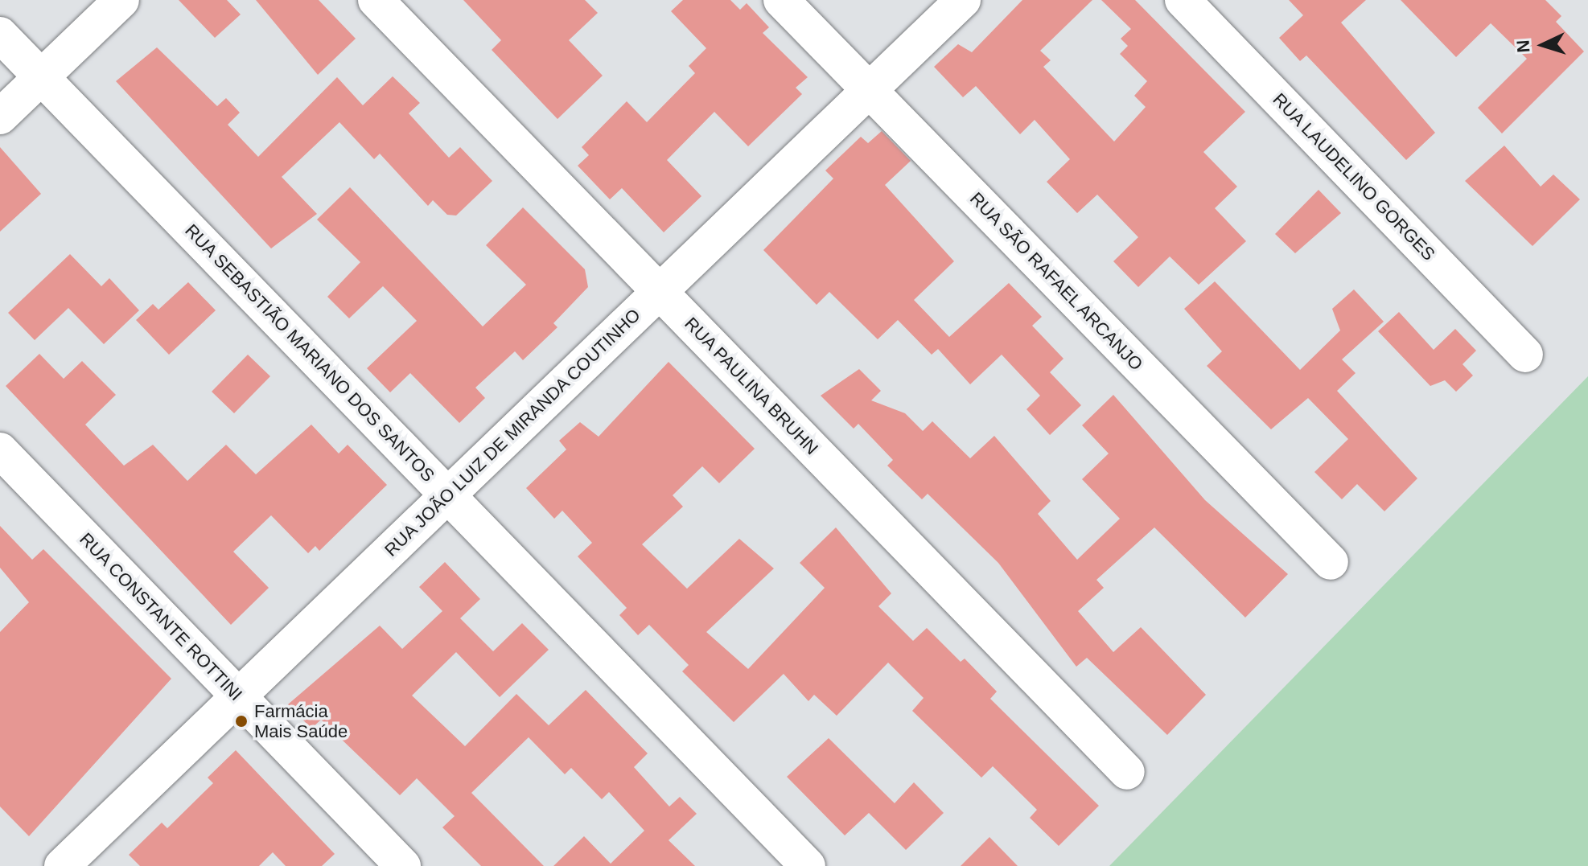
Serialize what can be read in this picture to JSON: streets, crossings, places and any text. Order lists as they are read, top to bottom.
{
  "streets": {
    "street": [
      "RUA LAUDELINO GORGES",
      "RUA SÃO RAFAEL ARCANJO",
      "RUA SEBASTIÃO MARIANO DOS SANTOS",
      "RUA PAULINA BRUHN",
      "RUA JOÃO LUIZ DE MIRANDA COUTINHO",
      "RUA CONSTANTE ROTTINI"
    ]
  },
  "crossings": [
    ["RUA SÃO RAFAEL ARCANJO", "RUA JOÃO LUIZ DE MIRANDA COUTINHO"],
    ["RUA SEBASTIÃO MARIANO DOS SANTOS", "RUA JOÃO LUIZ DE MIRANDA COUTINHO"],
    ["RUA PAULINA BRUHN", "RUA JOÃO LUIZ DE MIRANDA COUTINHO"],
    ["RUA JOÃO LUIZ DE MIRANDA COUTINHO", "RUA CONSTANTE ROTTINI"]
  ],
  "places": ["Farmácia Mais Saúde"],
  "north": "left"
}
